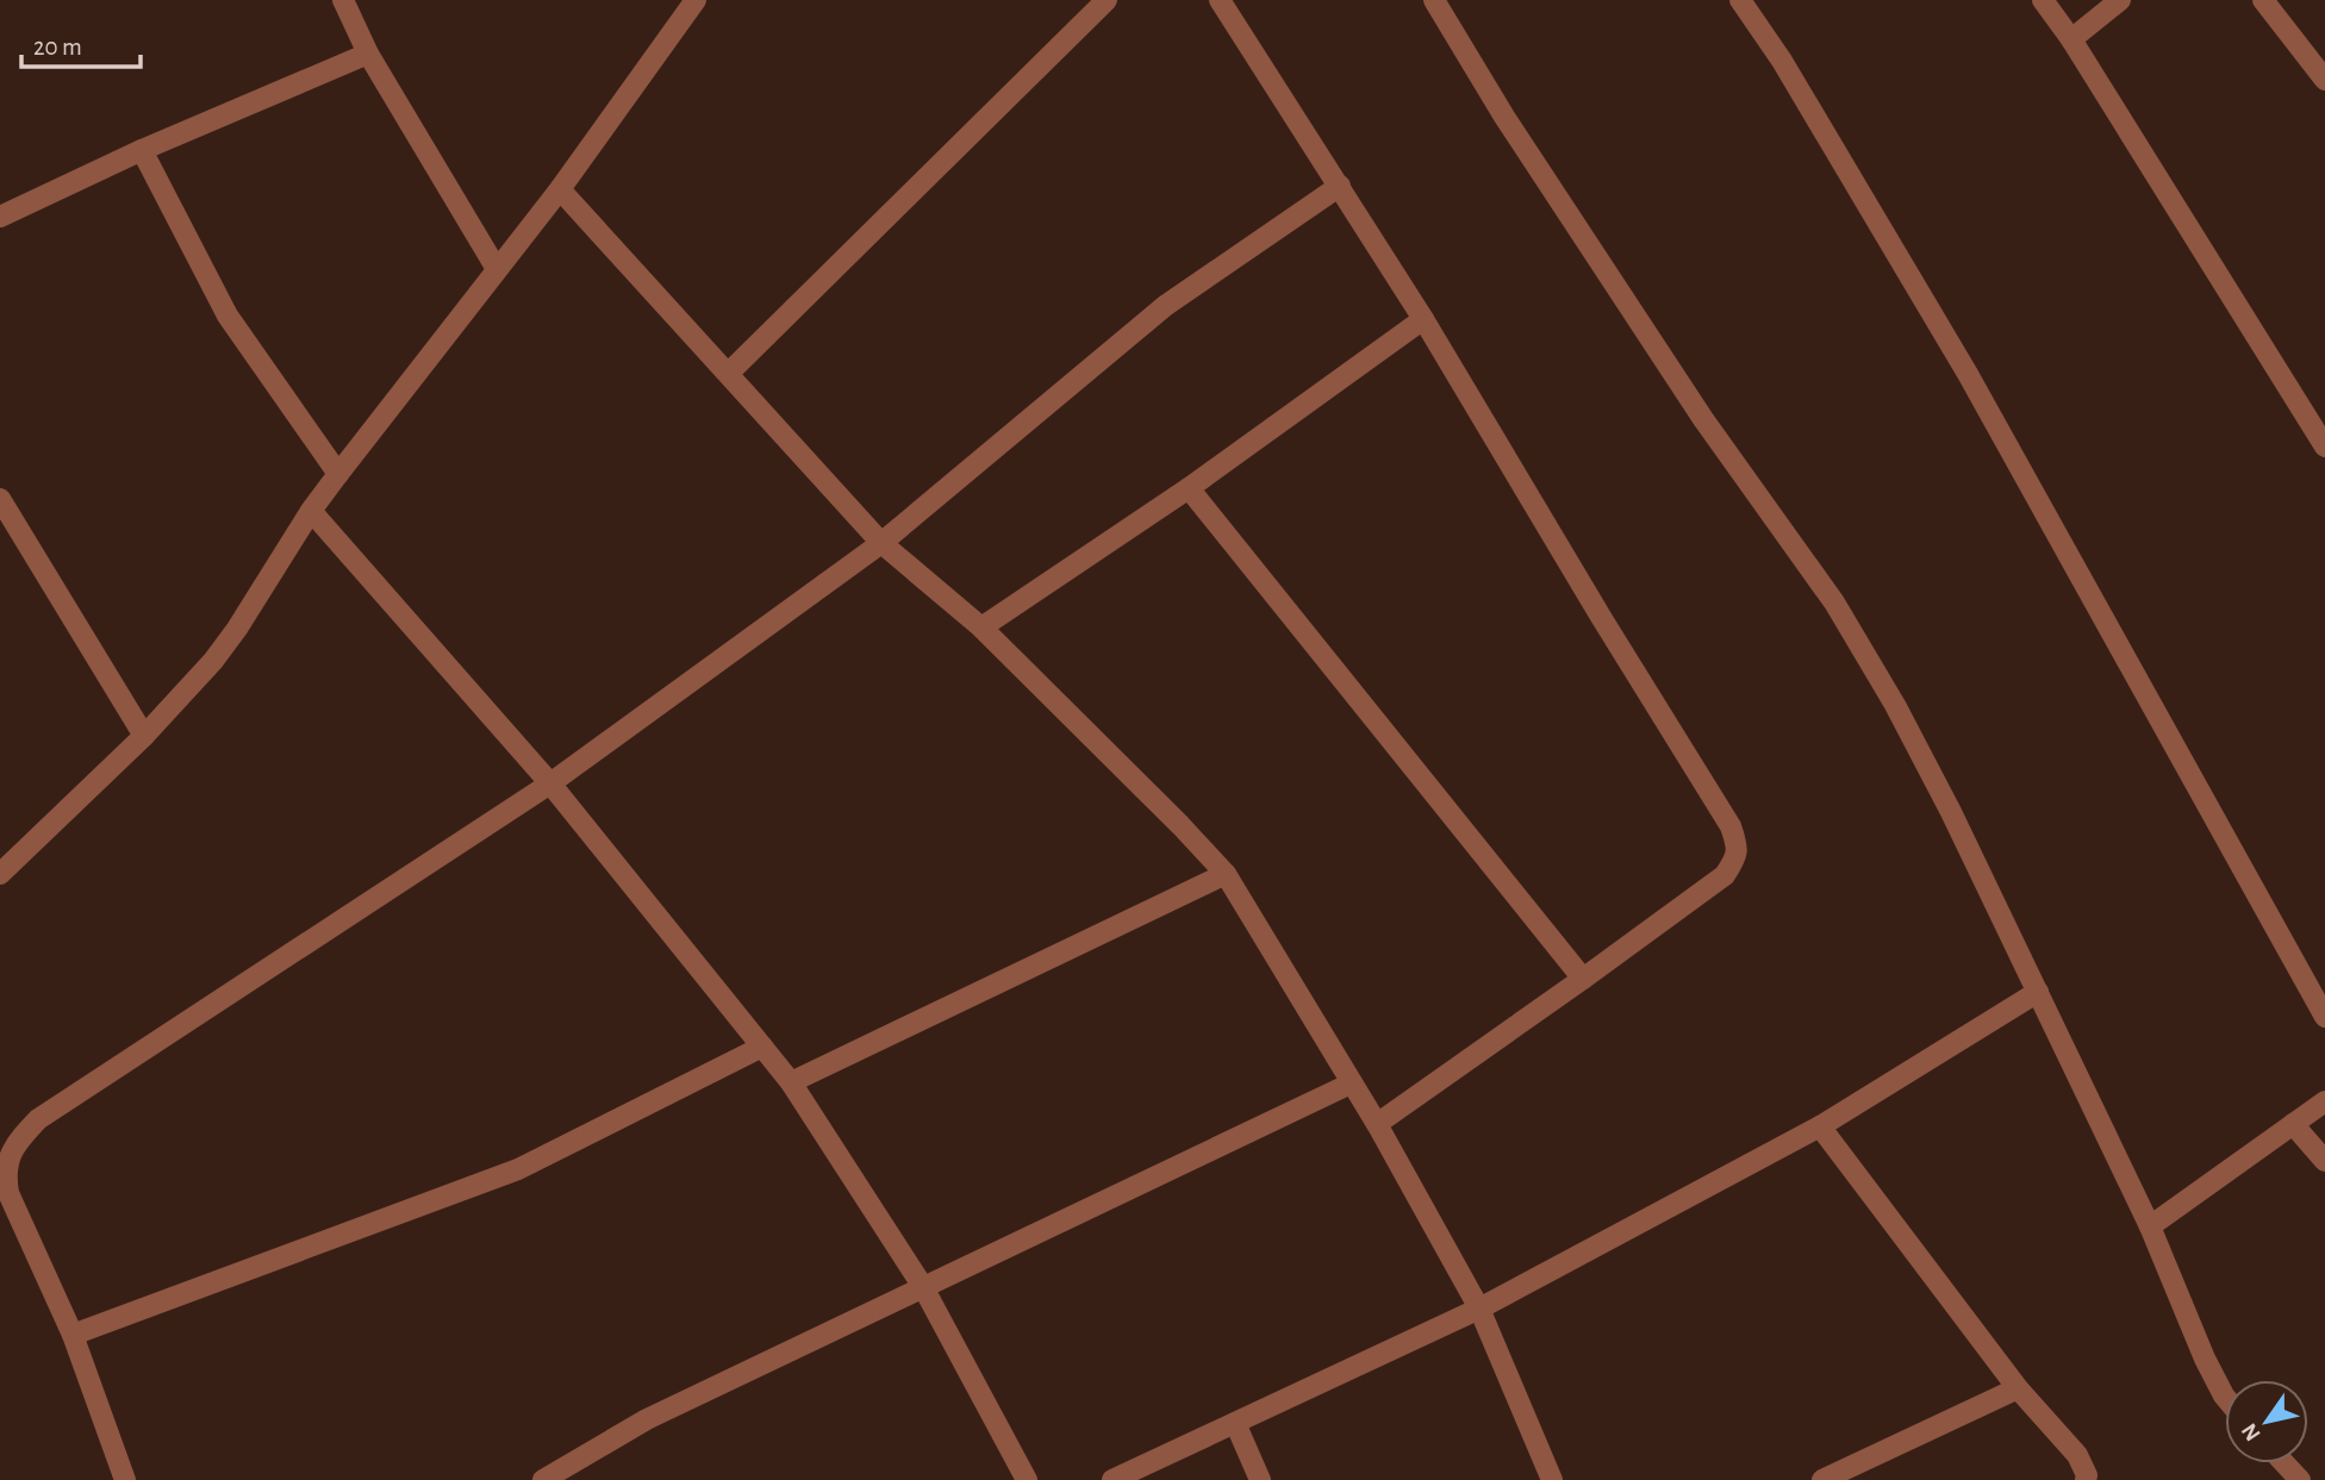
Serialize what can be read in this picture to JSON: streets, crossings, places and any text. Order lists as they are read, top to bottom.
{
  "scale_bar": "20 m",
  "north": "bottom left"
}
